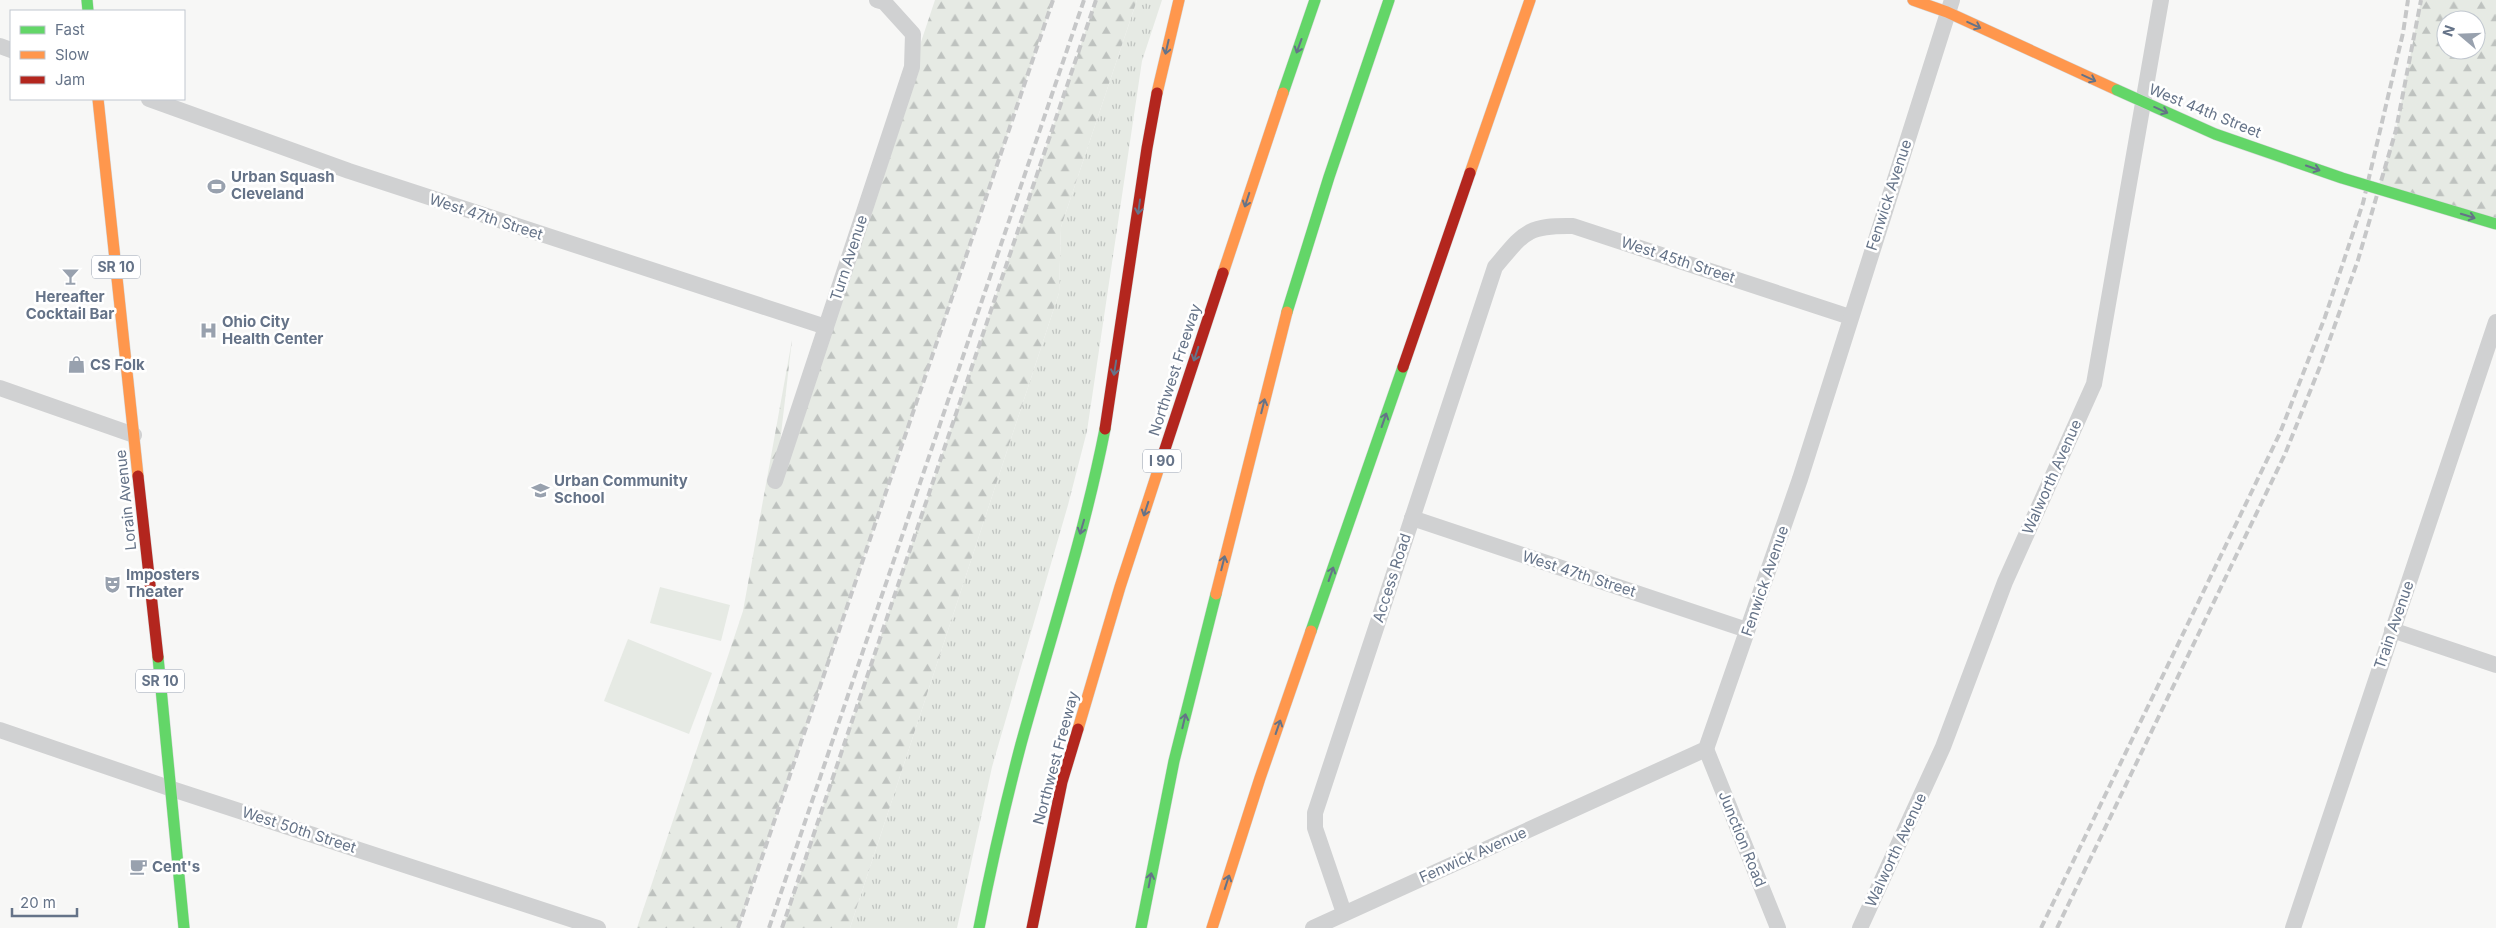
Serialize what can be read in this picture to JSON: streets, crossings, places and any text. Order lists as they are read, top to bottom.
{
  "streets": {
    "main road": [
      "West 44th Street",
      "SR 10",
      "Northwest Freeway",
      "I 90",
      "Lorain Avenue"
    ],
    "street": [
      "Fenwick Avenue",
      "West 47th Street",
      "Turn Avenue",
      "West 45th Street",
      "Walworth Avenue",
      "Access Road",
      "Train Avenue",
      "West 50th Street",
      "Junction Road"
    ]
  },
  "crossings": [
    ["West 44th Street", "Fenwick Avenue"],
    ["Fenwick Avenue", "West 47th Street"],
    ["Fenwick Avenue", "West 45th Street"],
    ["Fenwick Avenue", "Access Road"],
    ["Fenwick Avenue", "Junction Road"],
    ["West 47th Street", "Turn Avenue"],
    ["West 47th Street", "Access Road"],
    ["West 45th Street", "Access Road"],
    ["Lorain Avenue", "West 50th Street"]
  ],
  "one_way": ["West 44th Street"],
  "places": {
    "sports": ["Urban Squash Cleveland"],
    "bar": ["Hereafter Cocktail Bar"],
    "hospital": ["Ohio City Health Center"],
    "shop": ["CS Folk"],
    "school or university": ["Urban Community School"],
    "theatre": ["Imposters Theater"],
    "cafe": ["Cent's"]
  },
  "legend": ["Fast", "Slow", "Jam"],
  "scale_bar": "20 m",
  "north": "left"
}
